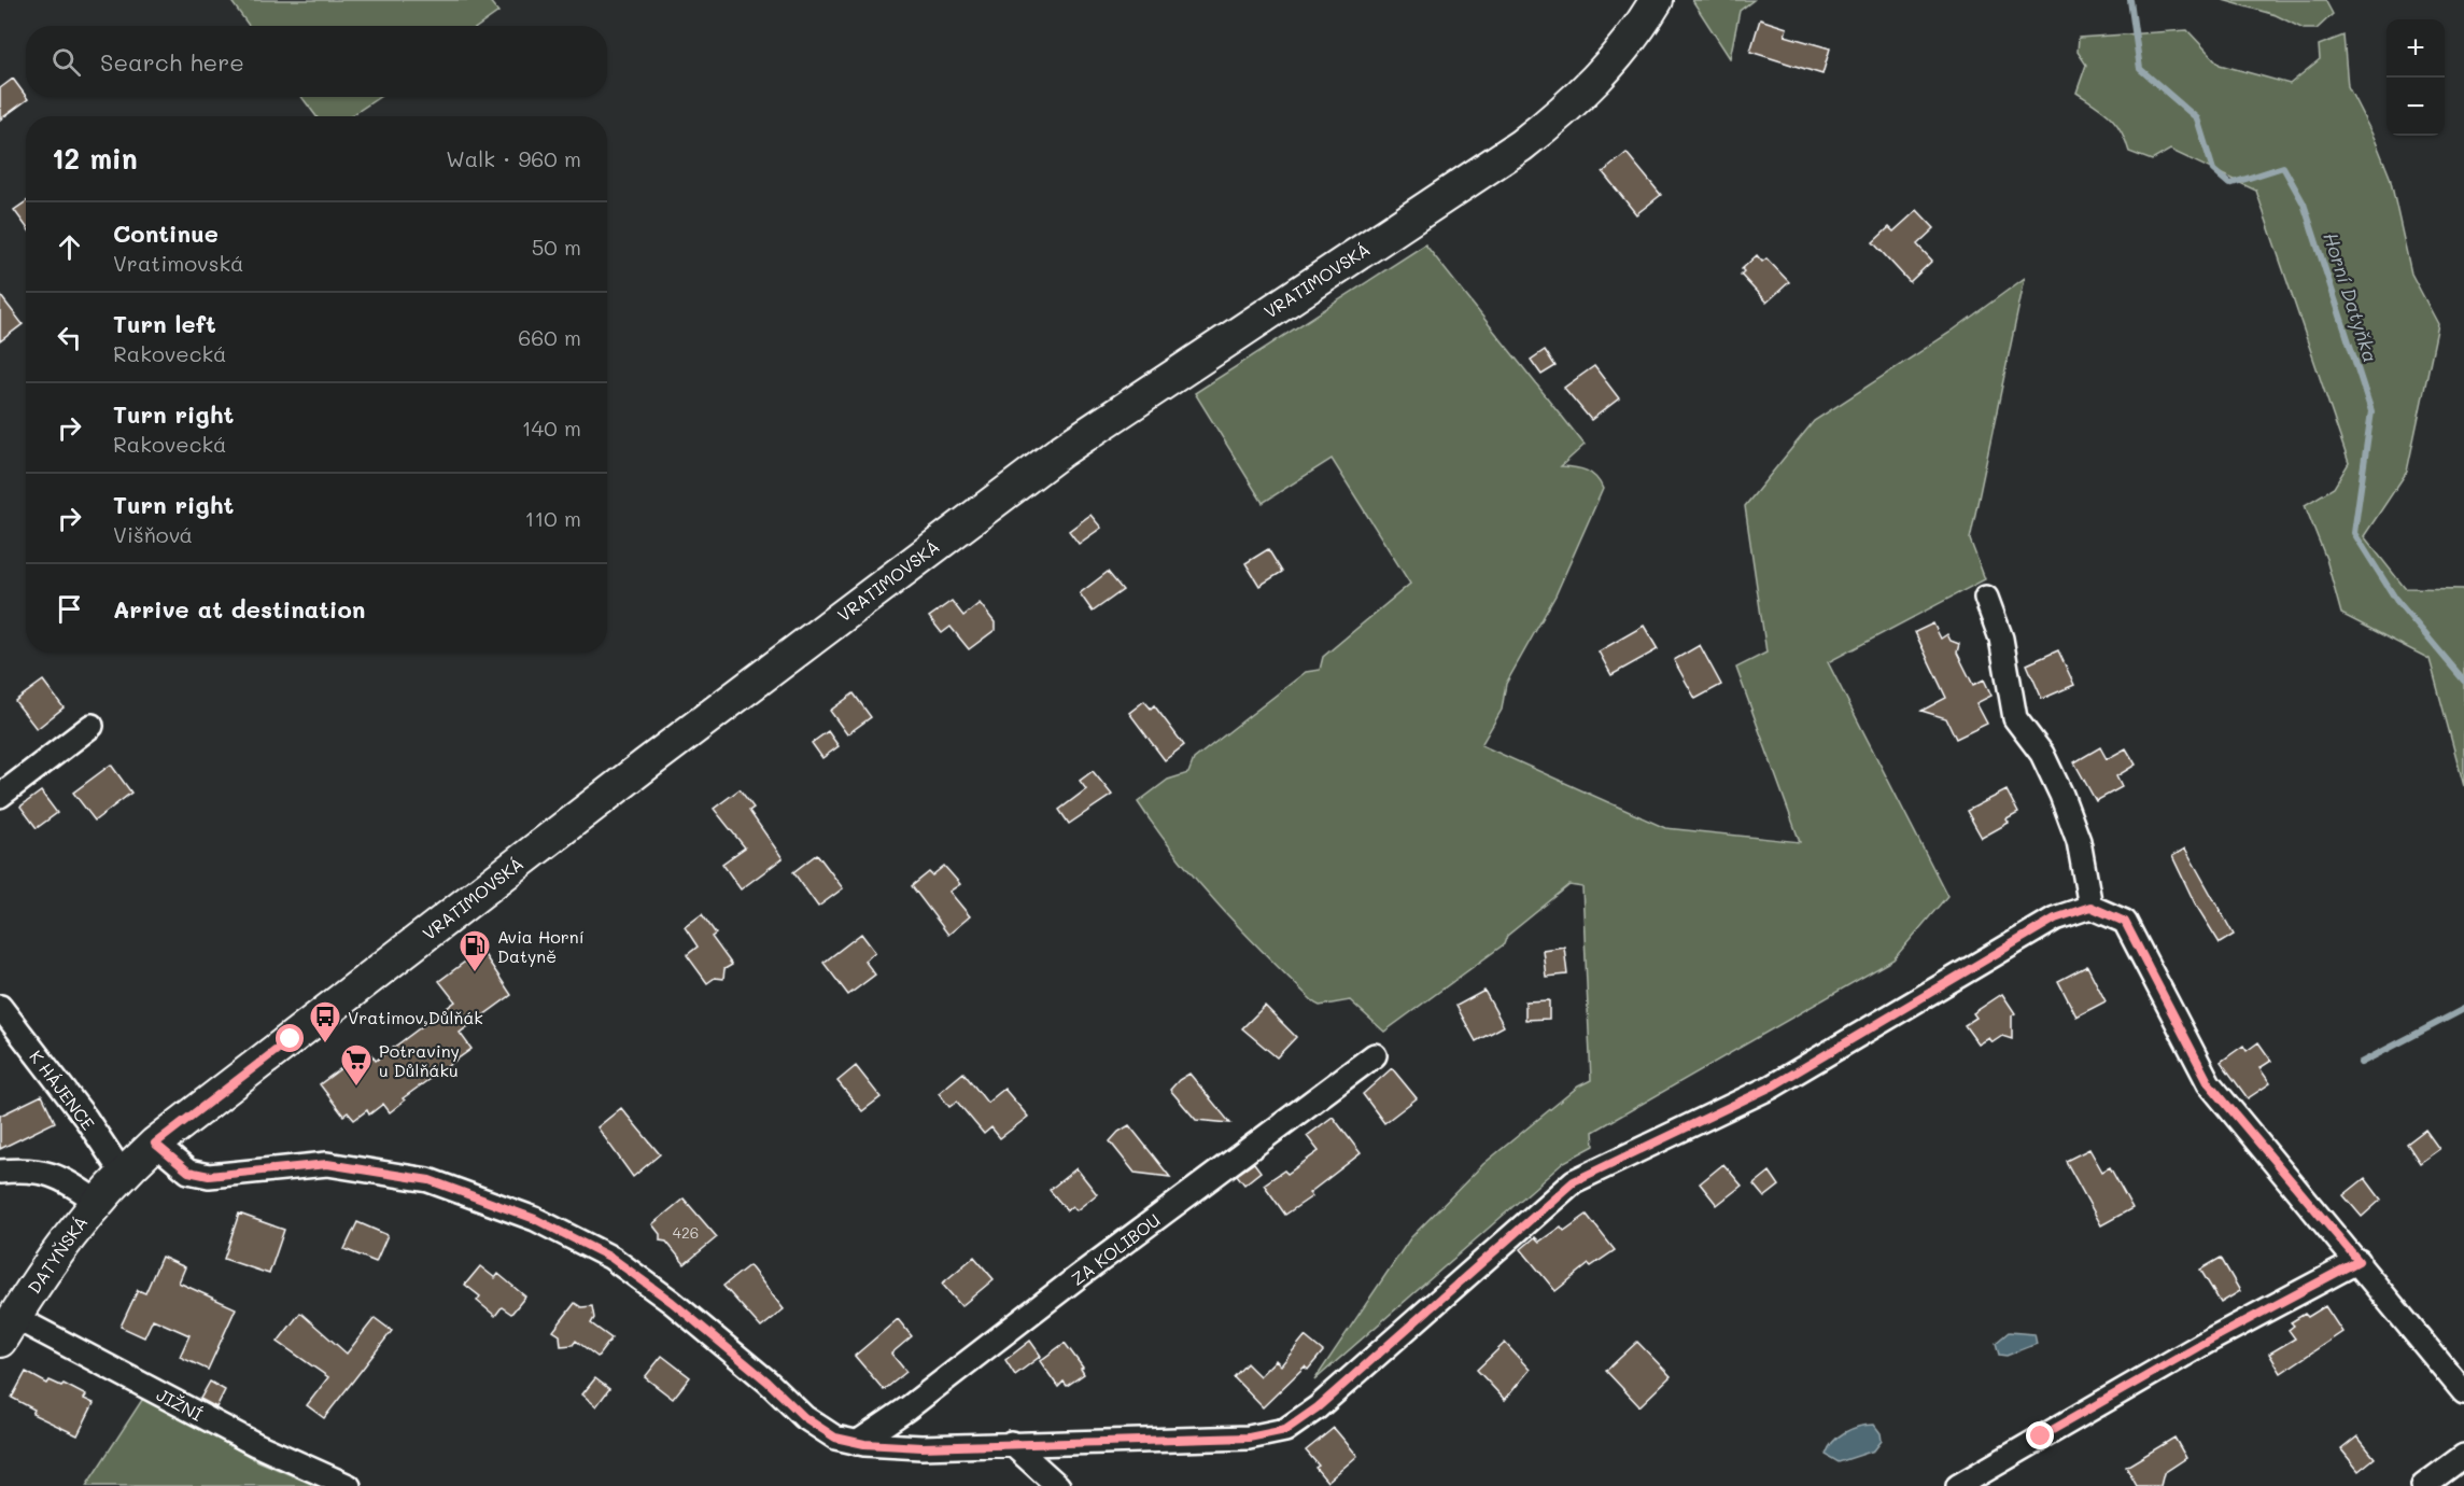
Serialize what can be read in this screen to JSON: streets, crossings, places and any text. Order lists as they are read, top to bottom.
{
  "streets": {
    "main road": ["VRATIMOVSKÁ", "DATYŇSKÁ"],
    "street": ["K HÁJENCE", "ZA KOLIBOU", "JIŽNÍ"]
  },
  "crossings": [
    ["VRATIMOVSKÁ", "K HÁJENCE"],
    ["VRATIMOVSKÁ", "DATYŇSKÁ"],
    ["K HÁJENCE", "DATYŇSKÁ"],
    ["DATYŇSKÁ", "JIŽNÍ"]
  ],
  "water": ["Horní Datyňka"],
  "places": {
    "fuel station": ["Avia Horní Datyně"],
    "bus stop": ["Vratimov,Důlňák"],
    "supermarket": ["Potraviny u Důlňáku"]
  },
  "house_numbers": ["426"],
  "page": {
    "map_buttons": ["+", "−"],
    "search": "Search here",
    "heading": ["12 min", "Walk · 960 m"],
    "list": [
      ["Continue", "Vratimovská", "50 m"],
      ["Turn left", "Rakovecká", "660 m"],
      ["Turn right", "Rakovecká", "140 m"],
      ["Turn right", "Višňová", "110 m"],
      "Arrive at destination"
    ]
  }
}
